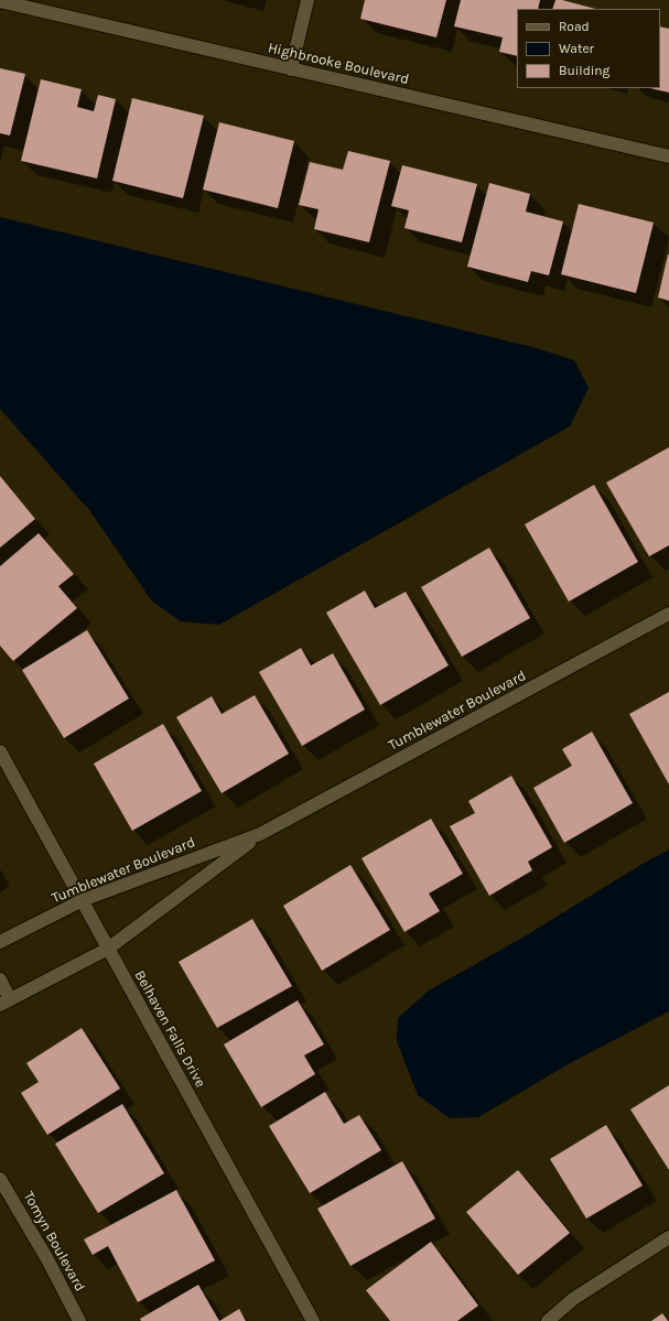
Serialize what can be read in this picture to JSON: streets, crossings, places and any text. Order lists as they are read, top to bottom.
{
  "streets": {
    "street": [
      "Highbrooke Boulevard",
      "Tumblewater Boulevard",
      "Belhaven Falls Drive",
      "Tomyn Boulevard"
    ]
  },
  "crossings": [
    ["Tumblewater Boulevard", "Belhaven Falls Drive"]
  ],
  "legend": ["Road", "Water", "Building"]
}
